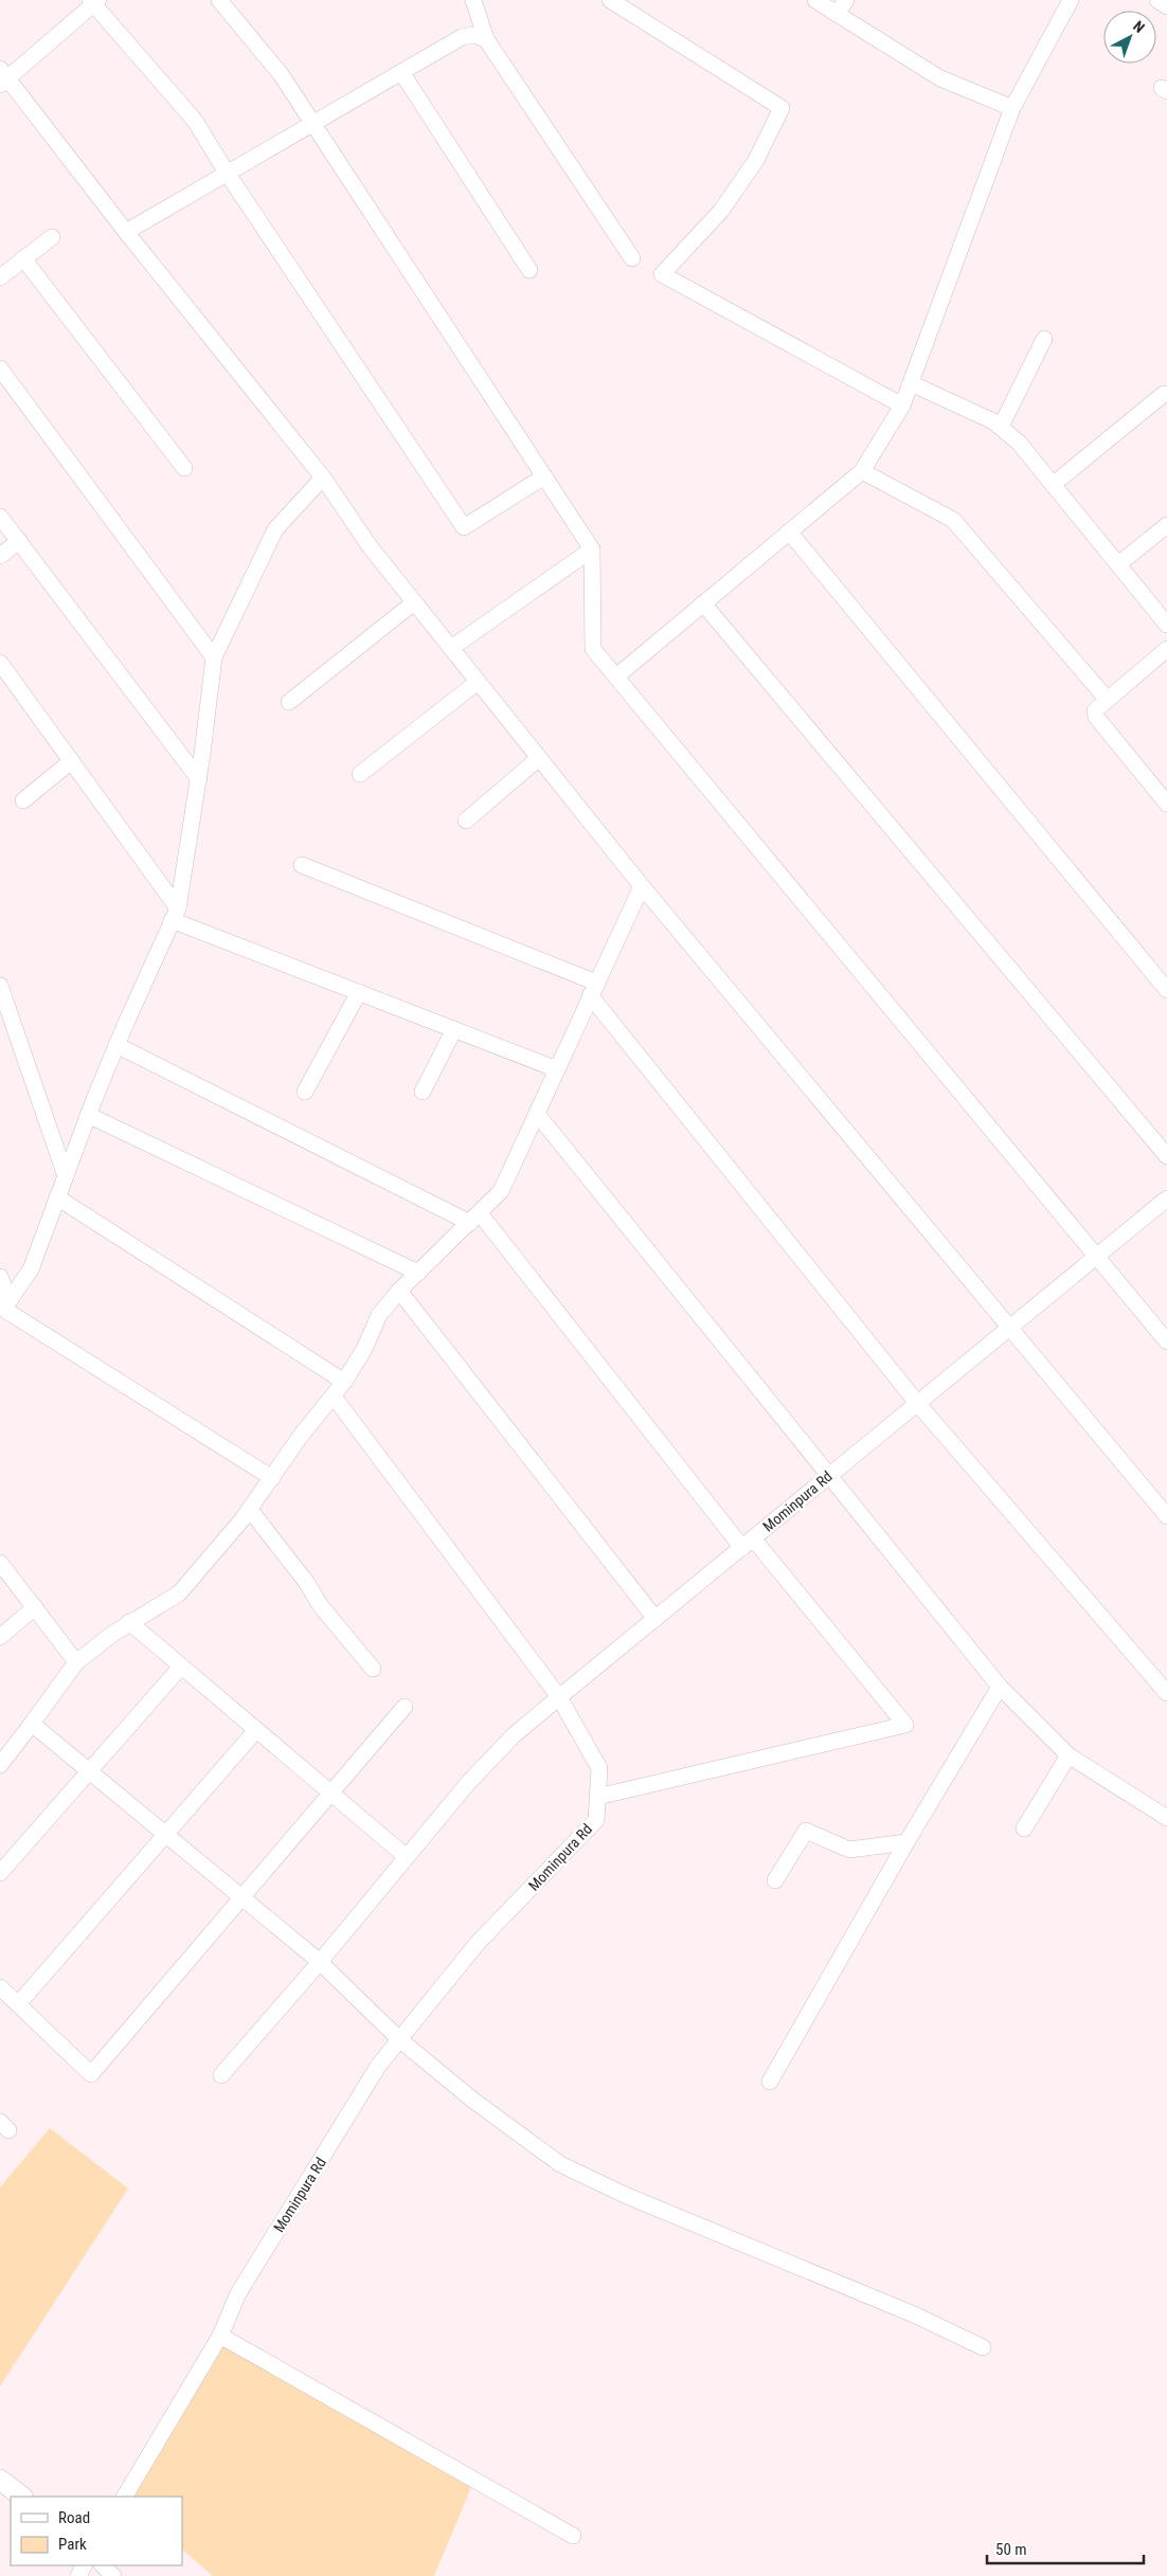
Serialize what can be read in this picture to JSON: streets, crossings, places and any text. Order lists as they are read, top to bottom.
{
  "streets": {
    "street": ["Mominpura Rd"]
  },
  "legend": ["Road", "Park"],
  "scale_bar": "50 m",
  "north": "top right"
}
